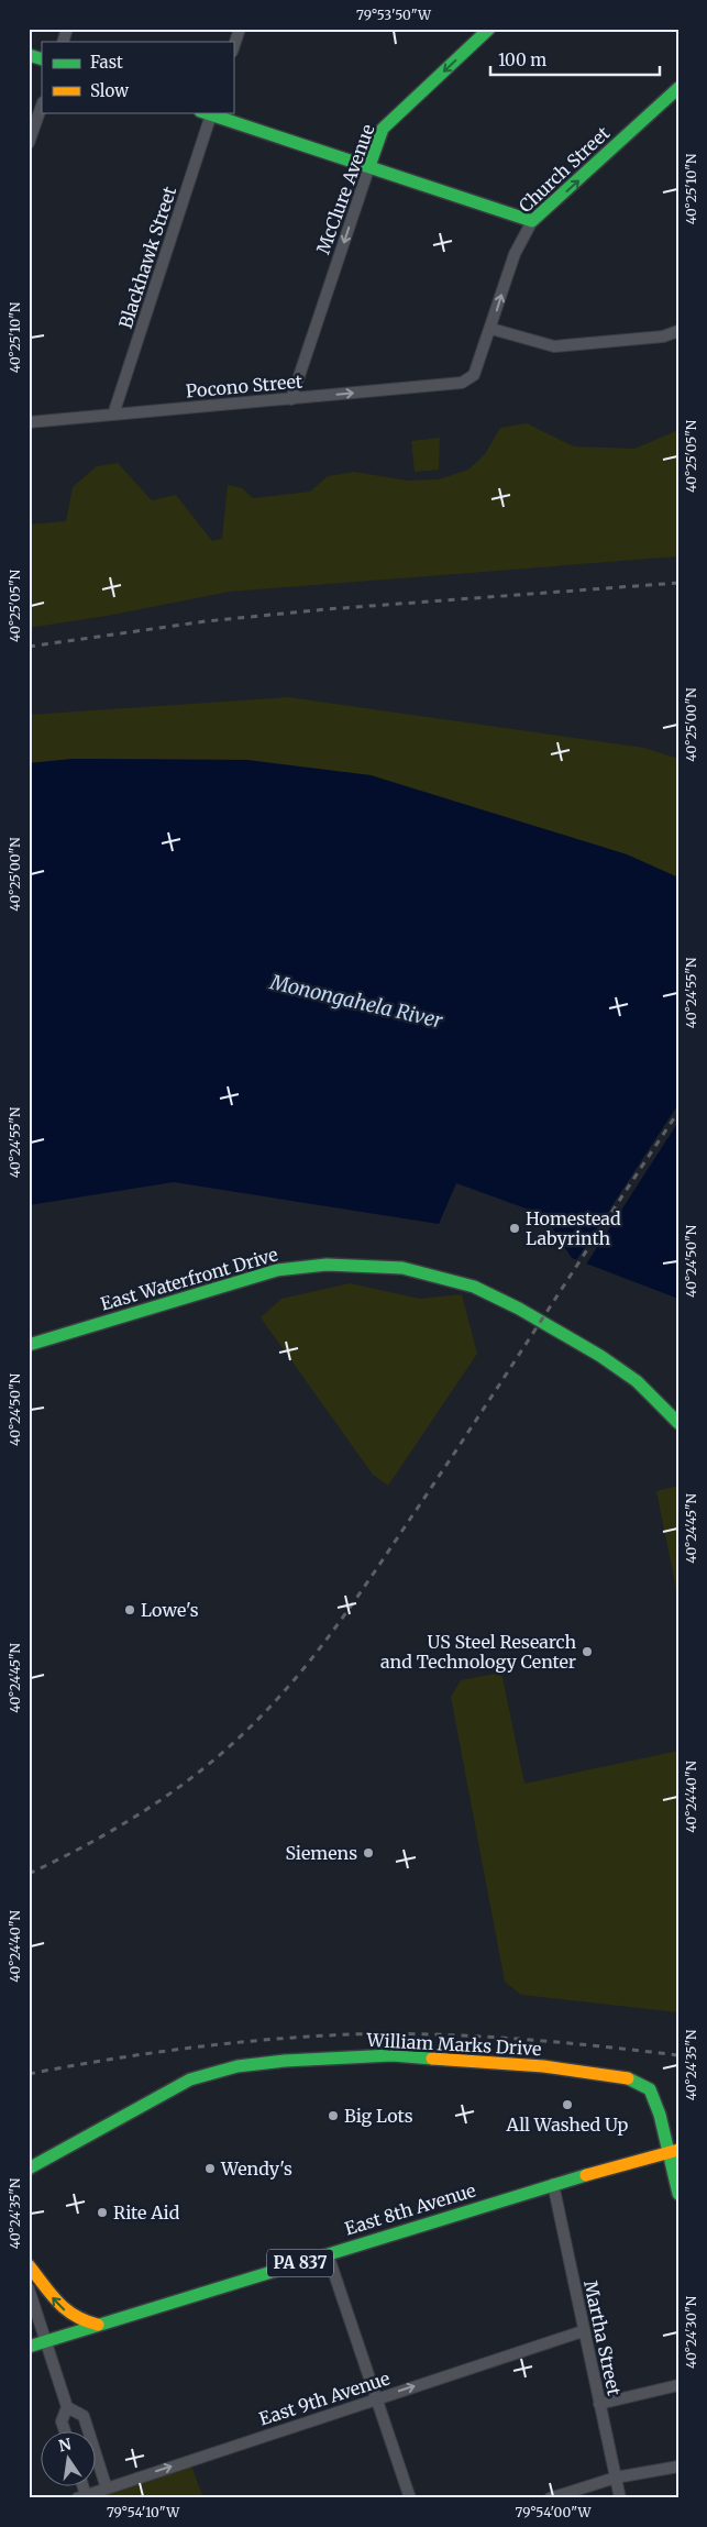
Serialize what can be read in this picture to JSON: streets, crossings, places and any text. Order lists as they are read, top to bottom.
{
  "streets": {
    "street": [
      "Church Street",
      "McClure Avenue",
      "Blackhawk Street",
      "Pocono Street",
      "East Waterfront Drive",
      "William Marks Drive",
      "East 8th Avenue",
      "PA 837",
      "Martha Street",
      "East 9th Avenue"
    ]
  },
  "crossings": [
    ["Church Street", "Pocono Street"],
    ["McClure Avenue", "Pocono Street"],
    ["Blackhawk Street", "Pocono Street"],
    ["William Marks Drive", "East 8th Avenue"],
    ["East 8th Avenue", "Martha Street"],
    ["Martha Street", "East 9th Avenue"]
  ],
  "one_way": [
    "Church Street",
    "McClure Avenue",
    "Pocono Street",
    "East 9th Avenue"
  ],
  "water": ["Monongahela River"],
  "places": [
    "Homestead Labyrinth",
    "Lowe's",
    "US Steel Research and Technology Center",
    "Siemens",
    "All Washed Up",
    "Big Lots",
    "Wendy's",
    "Rite Aid"
  ],
  "legend": ["Fast", "Slow"],
  "scale_bar": "100 m",
  "north": "top",
  "coordinates": [
    "79°53'50\"W",
    "40°25'10\"N",
    "40°25'05\"N",
    "40°25'00\"N",
    "40°24'55\"N",
    "40°24'50\"N",
    "40°24'45\"N",
    "40°24'40\"N",
    "40°24'35\"N",
    "40°24'30\"N",
    "79°54'10\"W",
    "79°54'00\"W"
  ]
}
